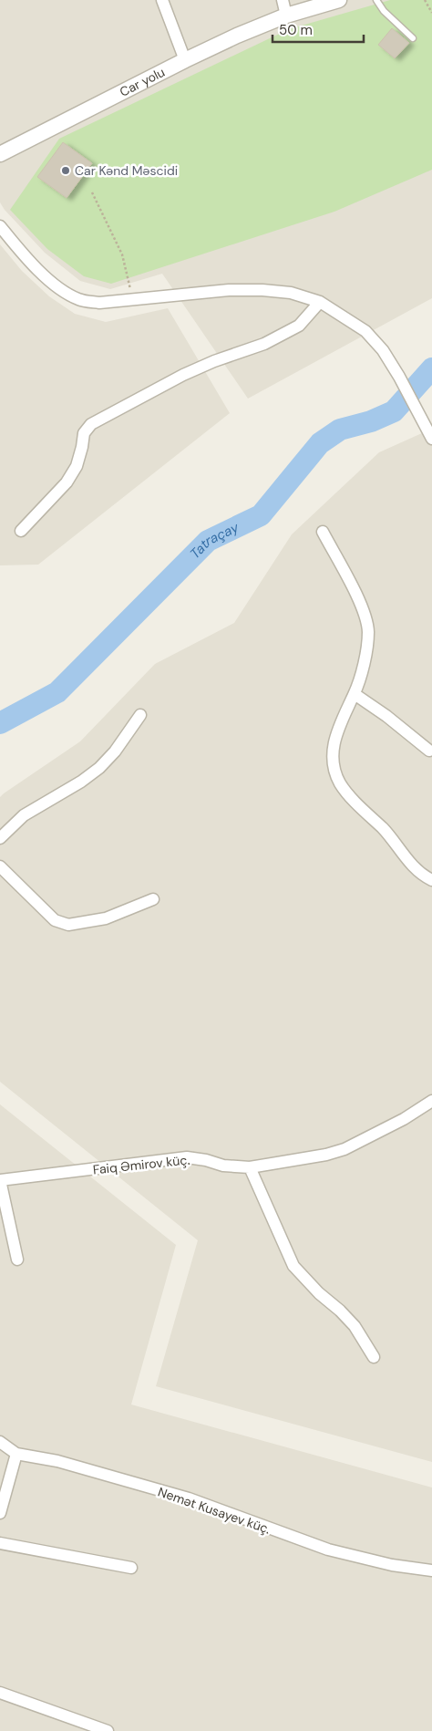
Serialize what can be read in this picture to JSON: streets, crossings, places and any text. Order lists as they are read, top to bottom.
{
  "streets": {
    "street": ["Car yolu", "Faiq Əmirov küç.", "Nemət Kusayev küç."]
  },
  "water": ["Tatraçay"],
  "places": ["Car Kənd Məscidi"],
  "scale_bar": "50 m"
}
